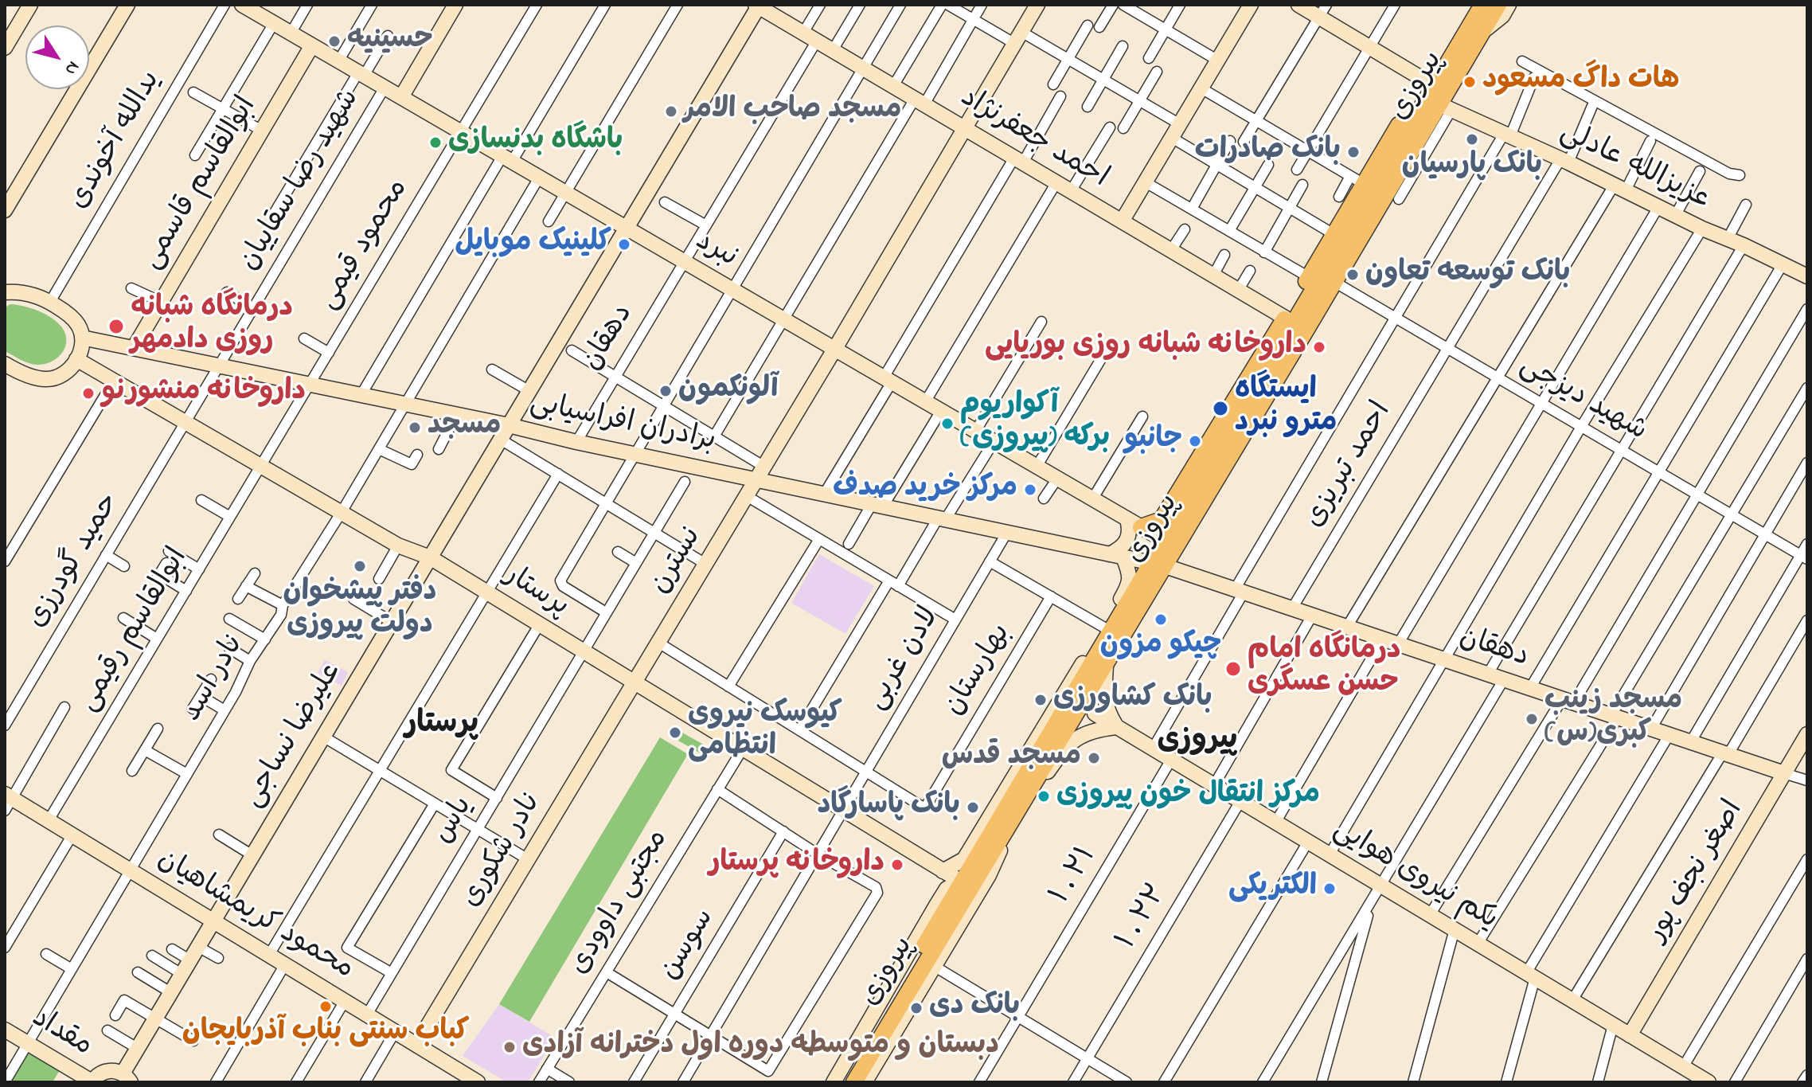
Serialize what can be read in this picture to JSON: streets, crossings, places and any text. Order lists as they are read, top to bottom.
{
  "streets": {
    "main road": ["پیروزی"],
    "street": [
      "احمد جعفرنژاد",
      "یدالله آخوندی",
      "عزیزالله عادلی",
      "شهید رضا سقاییان",
      "ابوالقاسم قاسمی",
      "محمود قیمی",
      "نبرد",
      "دهقان",
      "شهید دیزجی",
      "برادران افراسیابی",
      "احمد تبریزی",
      "حمید گودرزی",
      "نسترن",
      "پرستار",
      "ابوالقاسم رقیمی",
      "لادن غربی",
      "بهارستان",
      "نادر اسد",
      "علیرضا نساجی",
      "یاس",
      "نادر شکوری",
      "اصغر نجف پور",
      "۱ . ۲۱",
      "یکم نیروی هوایی",
      "مجتبی داوودی",
      "محمود کریمشاهیان",
      "۱ . ۲۲",
      "سوسن",
      "مقداد"
    ]
  },
  "crossings": [
    ["پیروزی", "احمد جعفرنژاد"],
    ["پیروزی", "عزیزالله عادلی"],
    ["پیروزی", "نبرد"],
    ["پیروزی", "دهقان"],
    ["پیروزی", "شهید دیزجی"],
    ["پیروزی", "برادران افراسیابی"],
    ["پیروزی", "پرستار"],
    ["احمد جعفرنژاد", "دهقان"],
    ["احمد جعفرنژاد", "نسترن"],
    ["احمد جعفرنژاد", "علیرضا نساجی"],
    ["عزیزالله عادلی", "احمد تبریزی"],
    ["شهید رضا سقاییان", "نبرد"],
    ["شهید رضا سقاییان", "برادران افراسیابی"],
    ["شهید رضا سقاییان", "حمید گودرزی"],
    ["شهید رضا سقاییان", "پرستار"],
    ["ابوالقاسم قاسمی", "نبرد"],
    ["ابوالقاسم قاسمی", "برادران افراسیابی"],
    ["محمود قیمی", "نبرد"],
    ["محمود قیمی", "برادران افراسیابی"],
    ["محمود قیمی", "پرستار"],
    ["محمود قیمی", "ابوالقاسم رقیمی"],
    ["نبرد", "دهقان"],
    ["نبرد", "نسترن"],
    ["نبرد", "نادر اسد"],
    ["نبرد", "علیرضا نساجی"],
    ["دهقان", "برادران افراسیابی"],
    ["دهقان", "احمد تبریزی"],
    ["دهقان", "اصغر نجف پور"],
    ["شهید دیزجی", "احمد تبریزی"],
    ["برادران افراسیابی", "نسترن"],
    ["برادران افراسیابی", "لادن غربی"],
    ["برادران افراسیابی", "نادر اسد"],
    ["برادران افراسیابی", "علیرضا نساجی"],
    ["حمید گودرزی", "پرستار"],
    ["نسترن", "پرستار"],
    ["نسترن", "نادر شکوری"],
    ["پرستار", "ابوالقاسم رقیمی"],
    ["پرستار", "لادن غربی"],
    ["پرستار", "نادر اسد"],
    ["پرستار", "علیرضا نساجی"],
    ["پرستار", "یاس"],
    ["پرستار", "نادر شکوری"],
    ["پرستار", "مجتبی داوودی"],
    ["ابوالقاسم رقیمی", "محمود کریمشاهیان"],
    ["لادن غربی", "بهارستان"],
    ["نادر اسد", "محمود کریمشاهیان"],
    ["نادر اسد", "مقداد"],
    ["علیرضا نساجی", "محمود کریمشاهیان"],
    ["یاس", "محمود کریمشاهیان"],
    ["نادر شکوری", "محمود کریمشاهیان"],
    ["اصغر نجف پور", "یکم نیروی هوایی"],
    ["۱ . ۲۱", "یکم نیروی هوایی"],
    ["یکم نیروی هوایی", "۱ . ۲۲"]
  ],
  "districts": ["پرستار", "پیروزی"],
  "places": [
    "حسینیه",
    "هات داگ مسعود",
    "مسجد صاحب الامر",
    "بانک پارسیان",
    "باشگاه بدنسازی",
    "بانک صادرات",
    "کلینیک موبایل",
    "بانک توسعه تعاون",
    "درمانگاه شبانه روزی دادمهر",
    "داروخانه شبانه روزی بوریایی",
    "آلونکمون",
    "داروخانه منشورنو",
    "ایستگاه مترو نبرد",
    "آکواریوم برکه (پیروزی)",
    "مسجد",
    "جانبو",
    "مرکز خرید صدف",
    "دفتر پیشخوان دولت پیروزی",
    "چیکو مزون",
    "درمانگاه امام حسن عسگری",
    "بانک کشاورزی",
    "مسجد زینب کبری(س)",
    "کیوسک نیروی انتظامی",
    "مسجد قدس",
    "مرکز انتقال خون پیروزی",
    "بانک پاسارگاد",
    "داروخانه پرستار",
    "الکتریکی",
    "کباب سنتی بناب آذربایجان",
    "بانک دی",
    "دبستان و متوسطه دوره اول دخترانه آزادی"
  ],
  "north": "bottom right"
}
